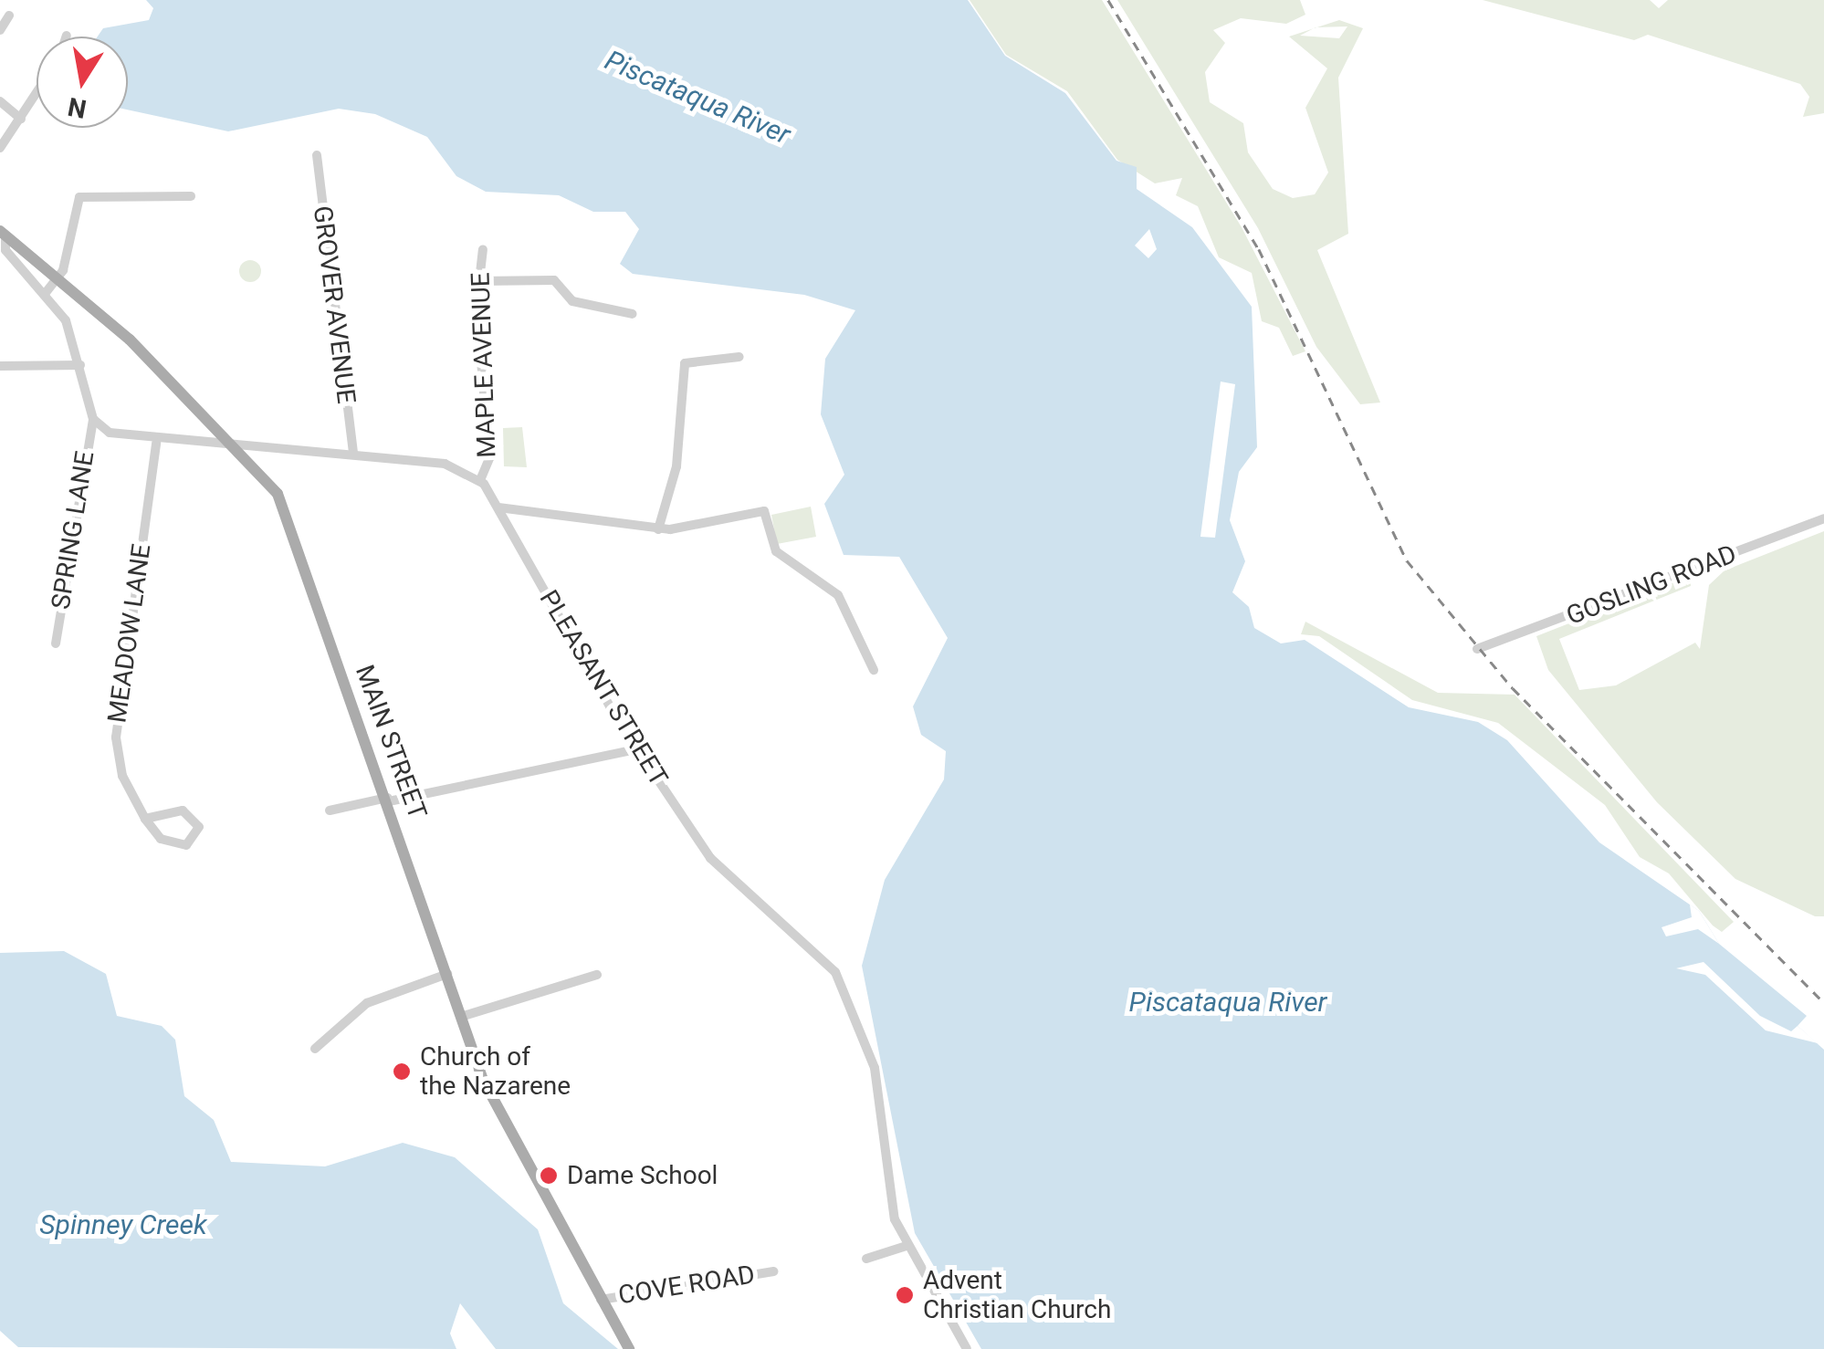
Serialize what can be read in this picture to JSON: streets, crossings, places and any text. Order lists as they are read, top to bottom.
{
  "streets": {
    "main road": ["MAIN STREET"],
    "street": [
      "GROVER AVENUE",
      "MAPLE AVENUE",
      "SPRING LANE",
      "GOSLING ROAD",
      "MEADOW LANE",
      "PLEASANT STREET",
      "COVE ROAD"
    ]
  },
  "crossings": [
    ["MAPLE AVENUE", "PLEASANT STREET"],
    ["MAIN STREET", "COVE ROAD"]
  ],
  "water": ["Piscataqua River", "Spinney Creek"],
  "places": ["Church of the Nazarene", "Dame School", "Advent Christian Church"],
  "north": "bottom"
}
